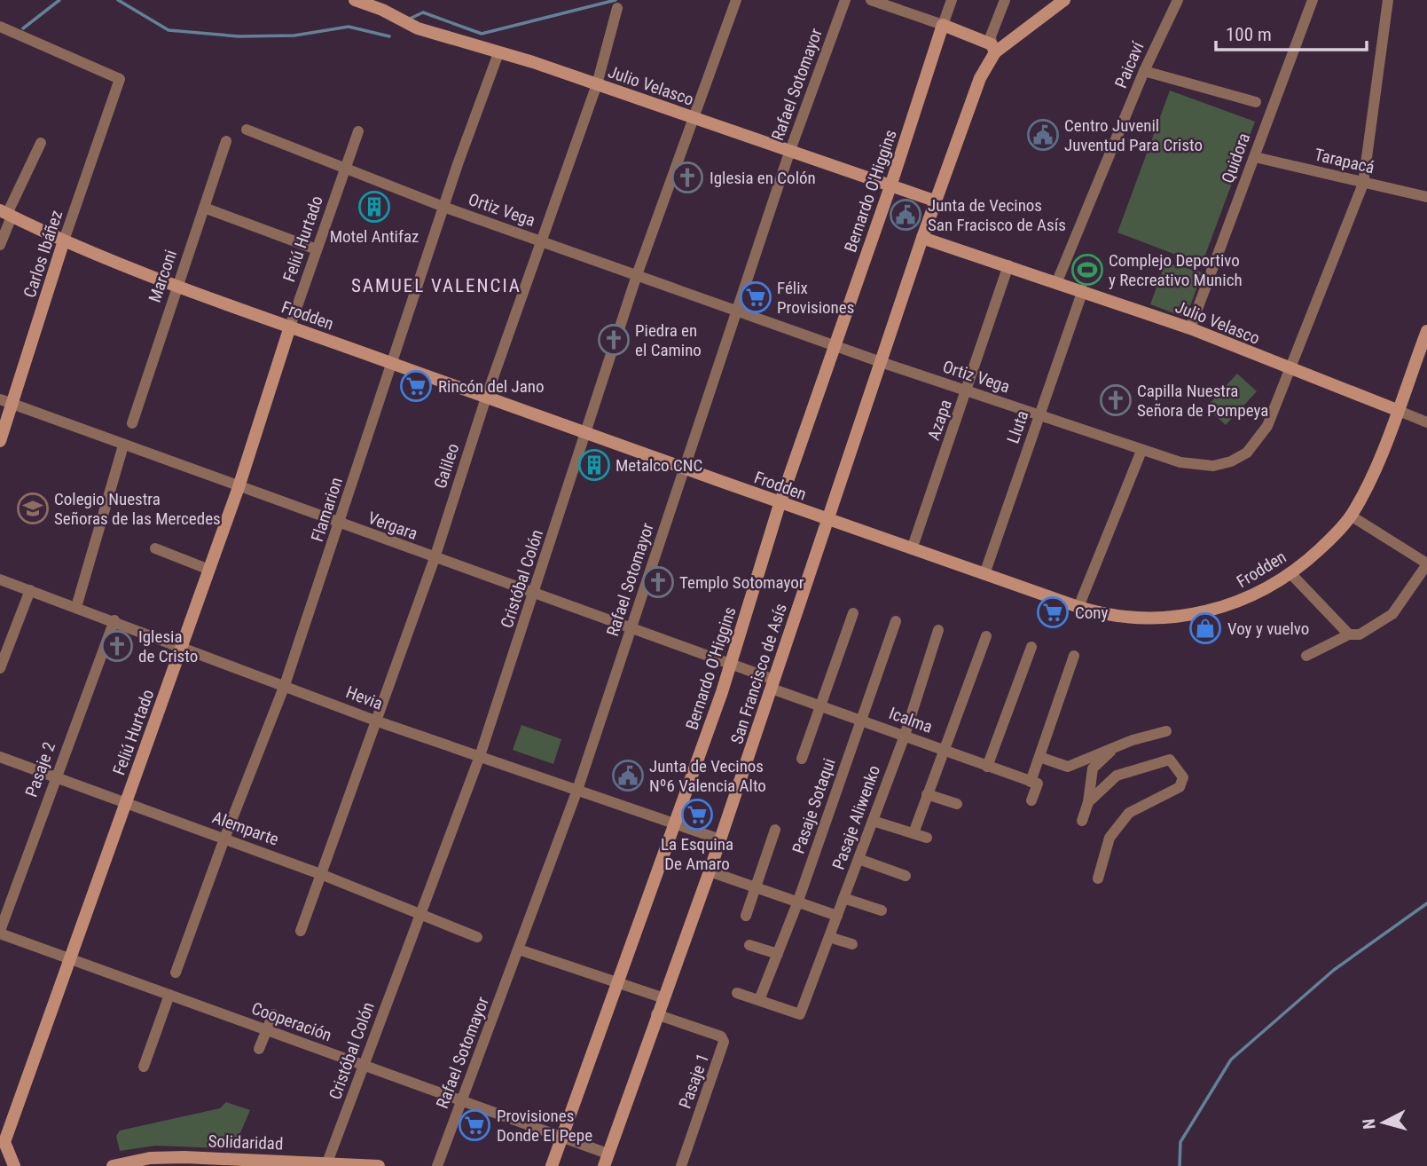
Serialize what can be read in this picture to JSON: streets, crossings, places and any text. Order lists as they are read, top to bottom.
{
  "streets": {
    "main road": [
      "Julio Velasco",
      "Bernardo O'Higgins",
      "Feliú Hurtado",
      "Carlos Ibáñez",
      "Frodden",
      "San Francisco de Asís",
      "Solidaridad"
    ],
    "street": [
      "Paicaví",
      "Rafael Sotomayor",
      "Quidora",
      "Tarapacá",
      "Ortiz Vega",
      "Marconi",
      "Azapa",
      "Lluta",
      "Galileo",
      "Flamarion",
      "Vergara",
      "Cristóbal Colón",
      "Hevia",
      "Icalma",
      "Pasaje 2",
      "Pasaje Sotaqui",
      "Pasaje Aliwenko",
      "Alemparte",
      "Cooperación",
      "Pasaje 1"
    ]
  },
  "crossings": [
    ["Paicaví", "Julio Velasco"],
    ["Rafael Sotomayor", "Julio Velasco"],
    ["Rafael Sotomayor", "Ortiz Vega"],
    ["Rafael Sotomayor", "Frodden"],
    ["Rafael Sotomayor", "Vergara"],
    ["Rafael Sotomayor", "Hevia"],
    ["Rafael Sotomayor", "Cooperación"],
    ["Julio Velasco", "Quidora"],
    ["Julio Velasco", "Bernardo O'Higgins"],
    ["Julio Velasco", "Ortiz Vega"],
    ["Julio Velasco", "Frodden"],
    ["Julio Velasco", "Azapa"],
    ["Julio Velasco", "Lluta"],
    ["Julio Velasco", "Galileo"],
    ["Julio Velasco", "Flamarion"],
    ["Julio Velasco", "Cristóbal Colón"],
    ["Julio Velasco", "San Francisco de Asís"],
    ["Quidora", "Tarapacá"],
    ["Tarapacá", "Ortiz Vega"],
    ["Bernardo O'Higgins", "Ortiz Vega"],
    ["Bernardo O'Higgins", "Frodden"],
    ["Bernardo O'Higgins", "Vergara"],
    ["Bernardo O'Higgins", "Hevia"],
    ["Bernardo O'Higgins", "Cooperación"],
    ["Ortiz Vega", "Feliú Hurtado"],
    ["Ortiz Vega", "Azapa"],
    ["Ortiz Vega", "Lluta"],
    ["Ortiz Vega", "Galileo"],
    ["Ortiz Vega", "Flamarion"],
    ["Ortiz Vega", "Cristóbal Colón"],
    ["Ortiz Vega", "San Francisco de Asís"],
    ["Feliú Hurtado", "Frodden"],
    ["Feliú Hurtado", "Vergara"],
    ["Feliú Hurtado", "Hevia"],
    ["Feliú Hurtado", "Alemparte"],
    ["Feliú Hurtado", "Cooperación"],
    ["Carlos Ibáñez", "Frodden"],
    ["Carlos Ibáñez", "Vergara"],
    ["Marconi", "Frodden"],
    ["Frodden", "Azapa"],
    ["Frodden", "Lluta"],
    ["Frodden", "Galileo"],
    ["Frodden", "Flamarion"],
    ["Frodden", "Cristóbal Colón"],
    ["Frodden", "San Francisco de Asís"],
    ["Galileo", "Vergara"],
    ["Galileo", "Hevia"],
    ["Galileo", "Alemparte"],
    ["Flamarion", "Vergara"],
    ["Flamarion", "Hevia"],
    ["Flamarion", "Alemparte"],
    ["Vergara", "Cristóbal Colón"],
    ["Vergara", "San Francisco de Asís"],
    ["Vergara", "Icalma"],
    ["Cristóbal Colón", "Hevia"],
    ["Cristóbal Colón", "Alemparte"],
    ["Cristóbal Colón", "Cooperación"],
    ["Cristóbal Colón", "Solidaridad"],
    ["San Francisco de Asís", "Hevia"],
    ["San Francisco de Asís", "Icalma"],
    ["San Francisco de Asís", "Cooperación"],
    ["San Francisco de Asís", "Pasaje 1"],
    ["Hevia", "Pasaje 2"],
    ["Icalma", "Pasaje Sotaqui"],
    ["Icalma", "Pasaje Aliwenko"],
    ["Pasaje 2", "Alemparte"],
    ["Pasaje 2", "Cooperación"],
    ["Pasaje Sotaqui", "Pasaje Aliwenko"]
  ],
  "districts": ["SAMUEL VALENCIA"],
  "places": {
    "public building": ["Centro Juvenil Juventud Para Cristo", "Junta de Vecinos San Fracisco de Asís", "Junta de Vecinos Nº6 Valencia Alto"],
    "church": [
      "Iglesia en Colón",
      "Piedra en el Camino",
      "Capilla Nuestra Señora de Pompeya",
      "Templo Sotomayor",
      "Iglesia de Cristo"
    ],
    "building": ["Motel Antifaz", "Metalco CNC"],
    "sports": ["Complejo Deportivo y Recreativo Munich"],
    "supermarket": [
      "Félix Provisiones",
      "Rincón del Jano",
      "Cony",
      "La Esquina De Amaro",
      "Provisiones Donde El Pepe"
    ],
    "school or university": ["Colegio Nuestra Señoras de las Mercedes"],
    "shop": ["Voy y vuelvo"]
  },
  "scale_bar": "100 m",
  "north": "left"
}
